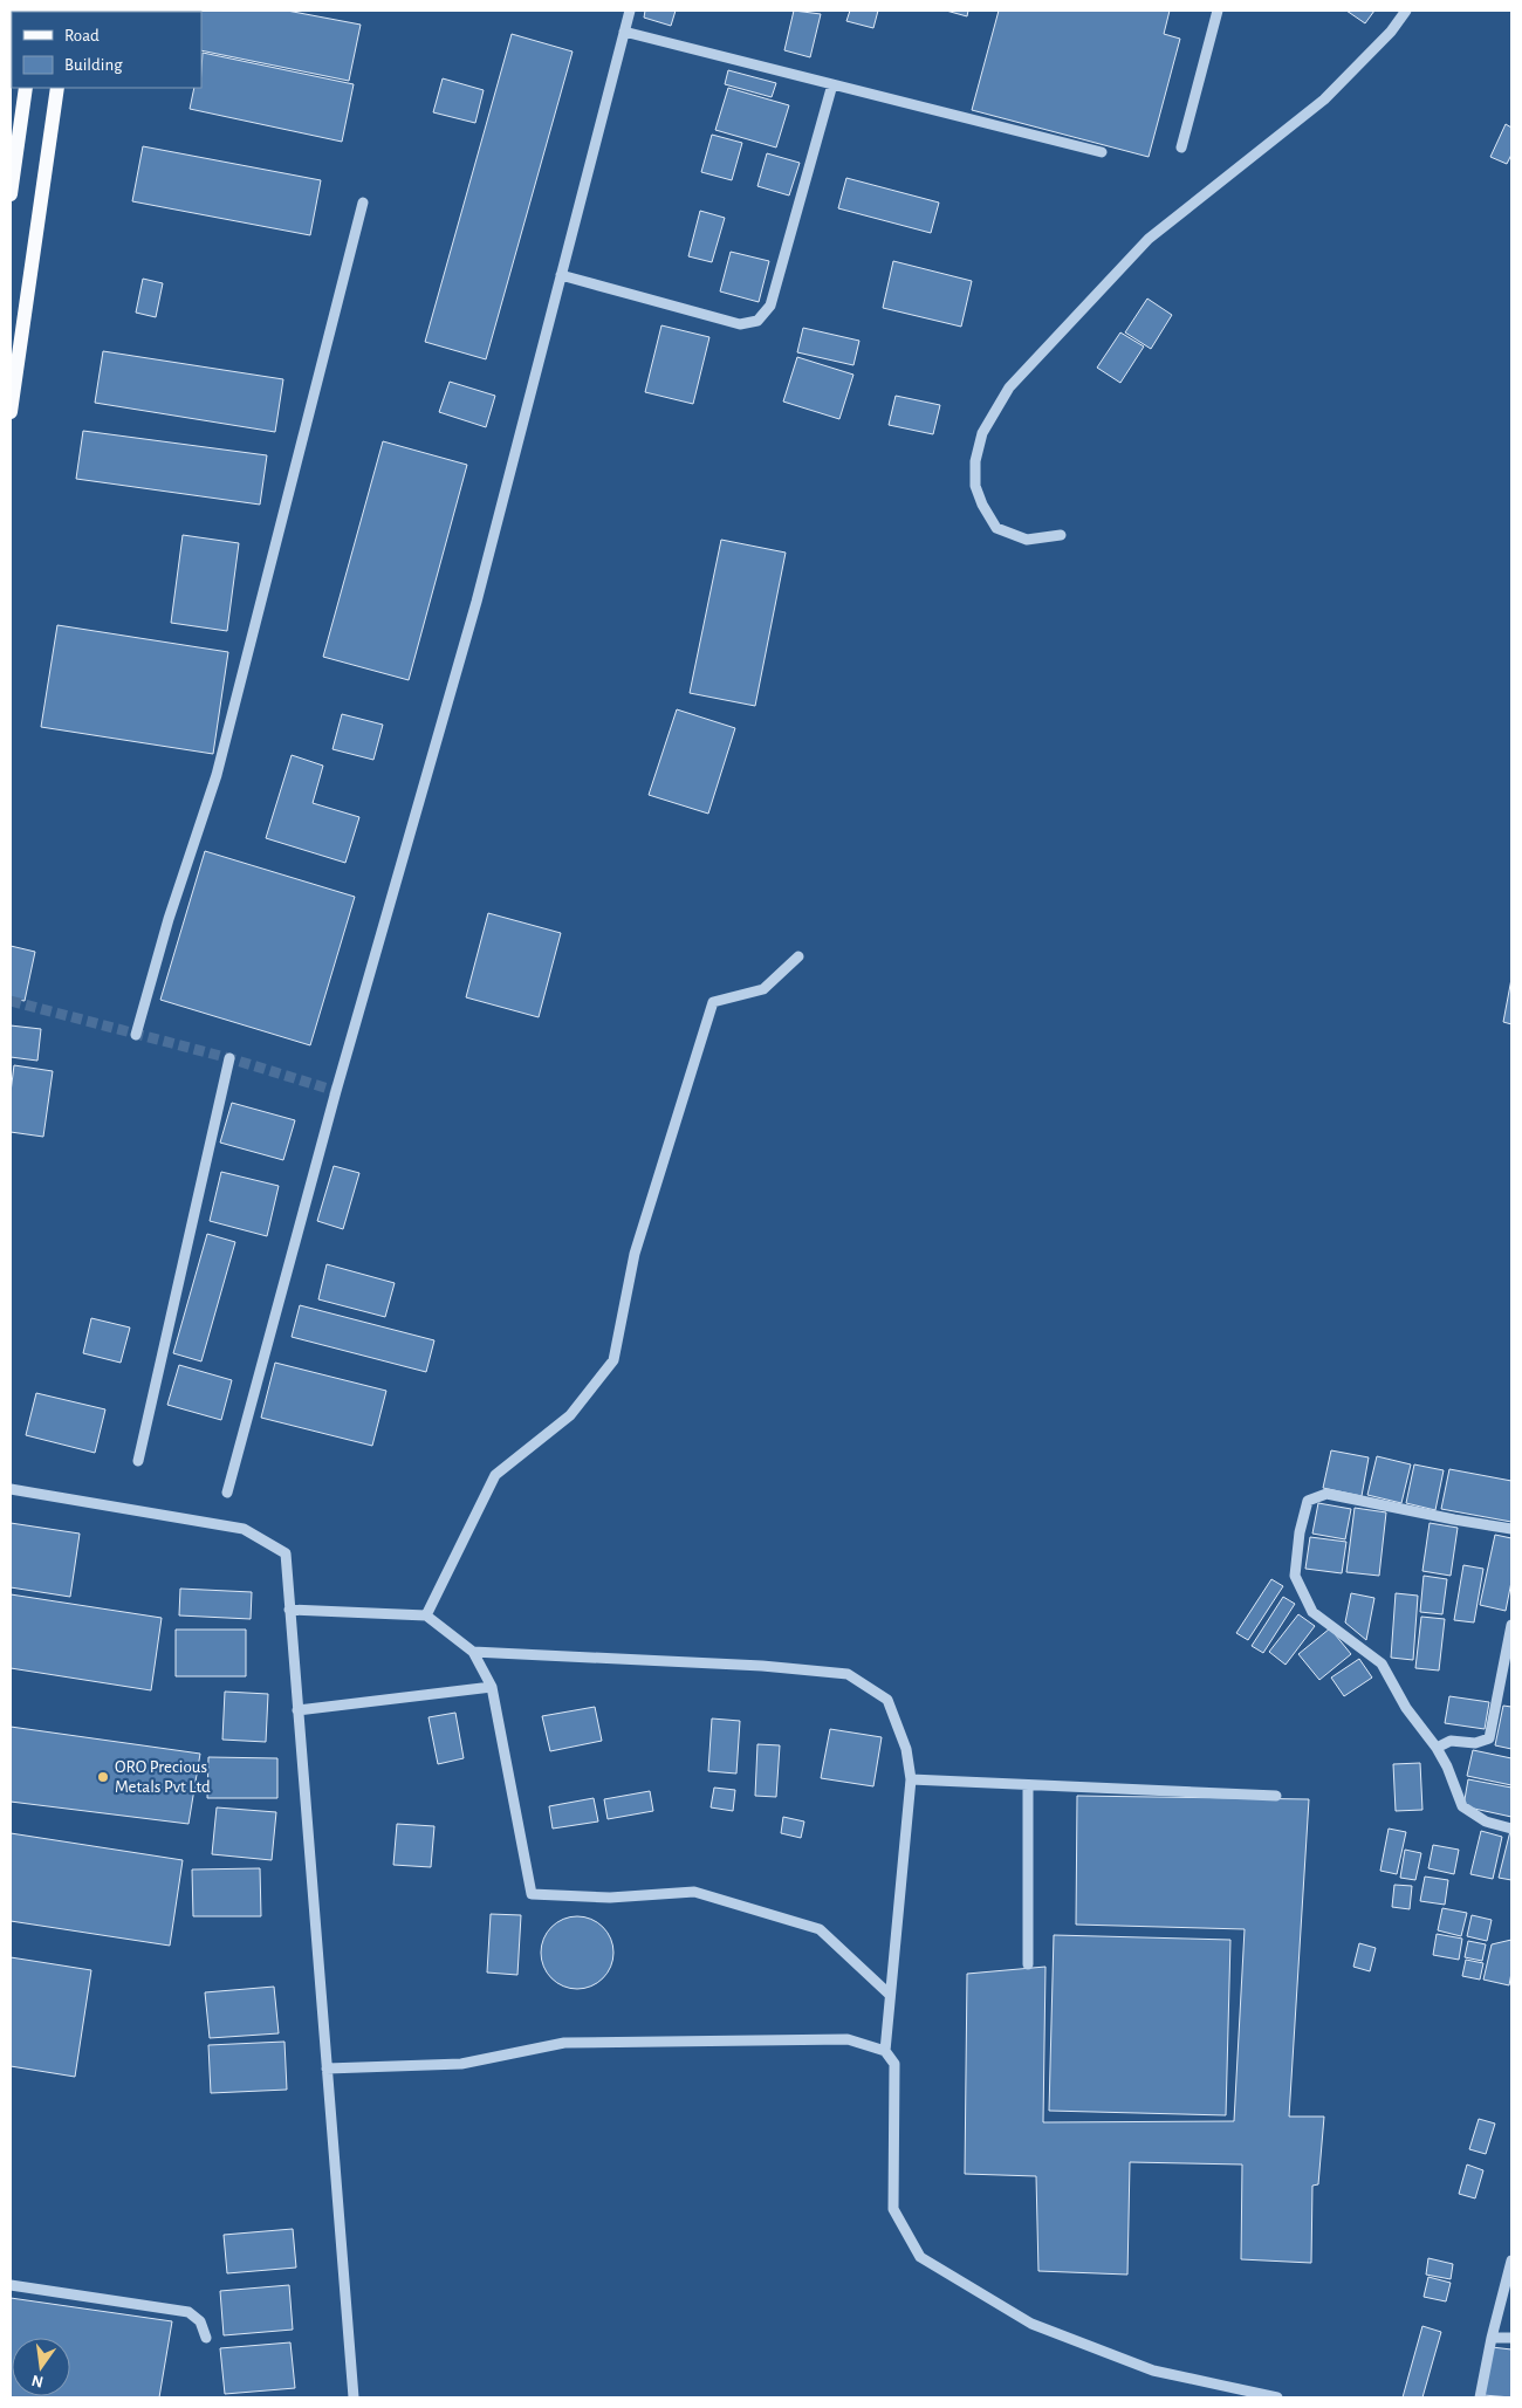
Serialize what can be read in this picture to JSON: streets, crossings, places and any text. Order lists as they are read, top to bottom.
{
  "places": ["ORO Precious Metals Pvt Ltd"],
  "legend": ["Road", "Building"],
  "north": "bottom"
}
